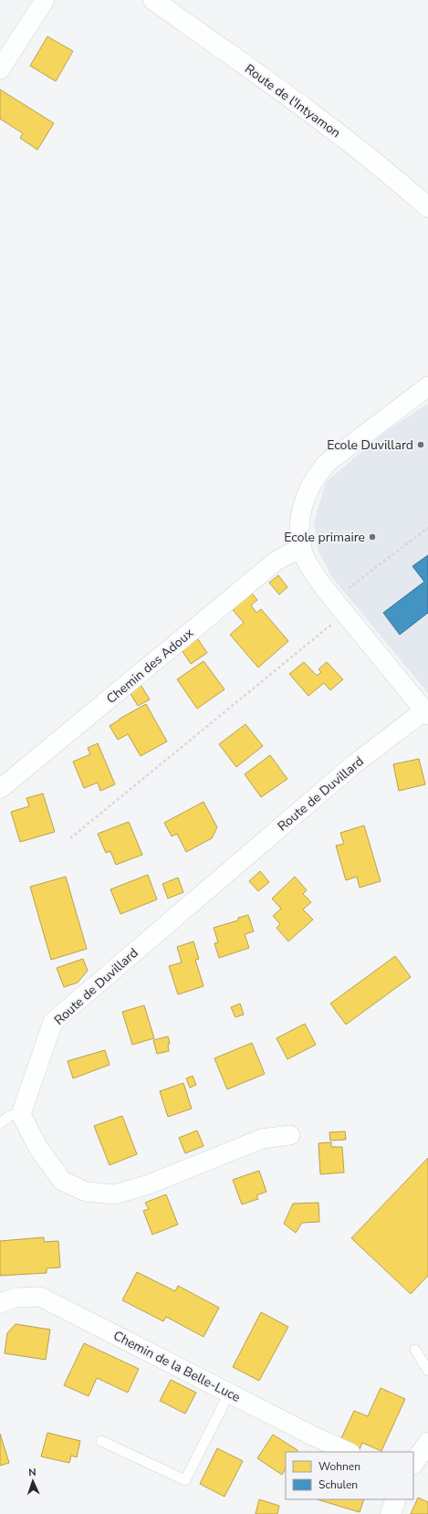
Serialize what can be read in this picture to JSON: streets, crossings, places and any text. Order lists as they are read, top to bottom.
{
  "streets": {
    "main road": ["Route de l'Intyamon"],
    "street": ["Chemin des Adoux", "Route de Duvillard", "Chemin de la Belle-Luce"]
  },
  "crossings": [
    ["Chemin des Adoux", "Route de Duvillard"]
  ],
  "places": ["Ecole Duvillard", "Ecole primaire"],
  "legend": ["Wohnen", "Schulen"],
  "north": "top"
}
